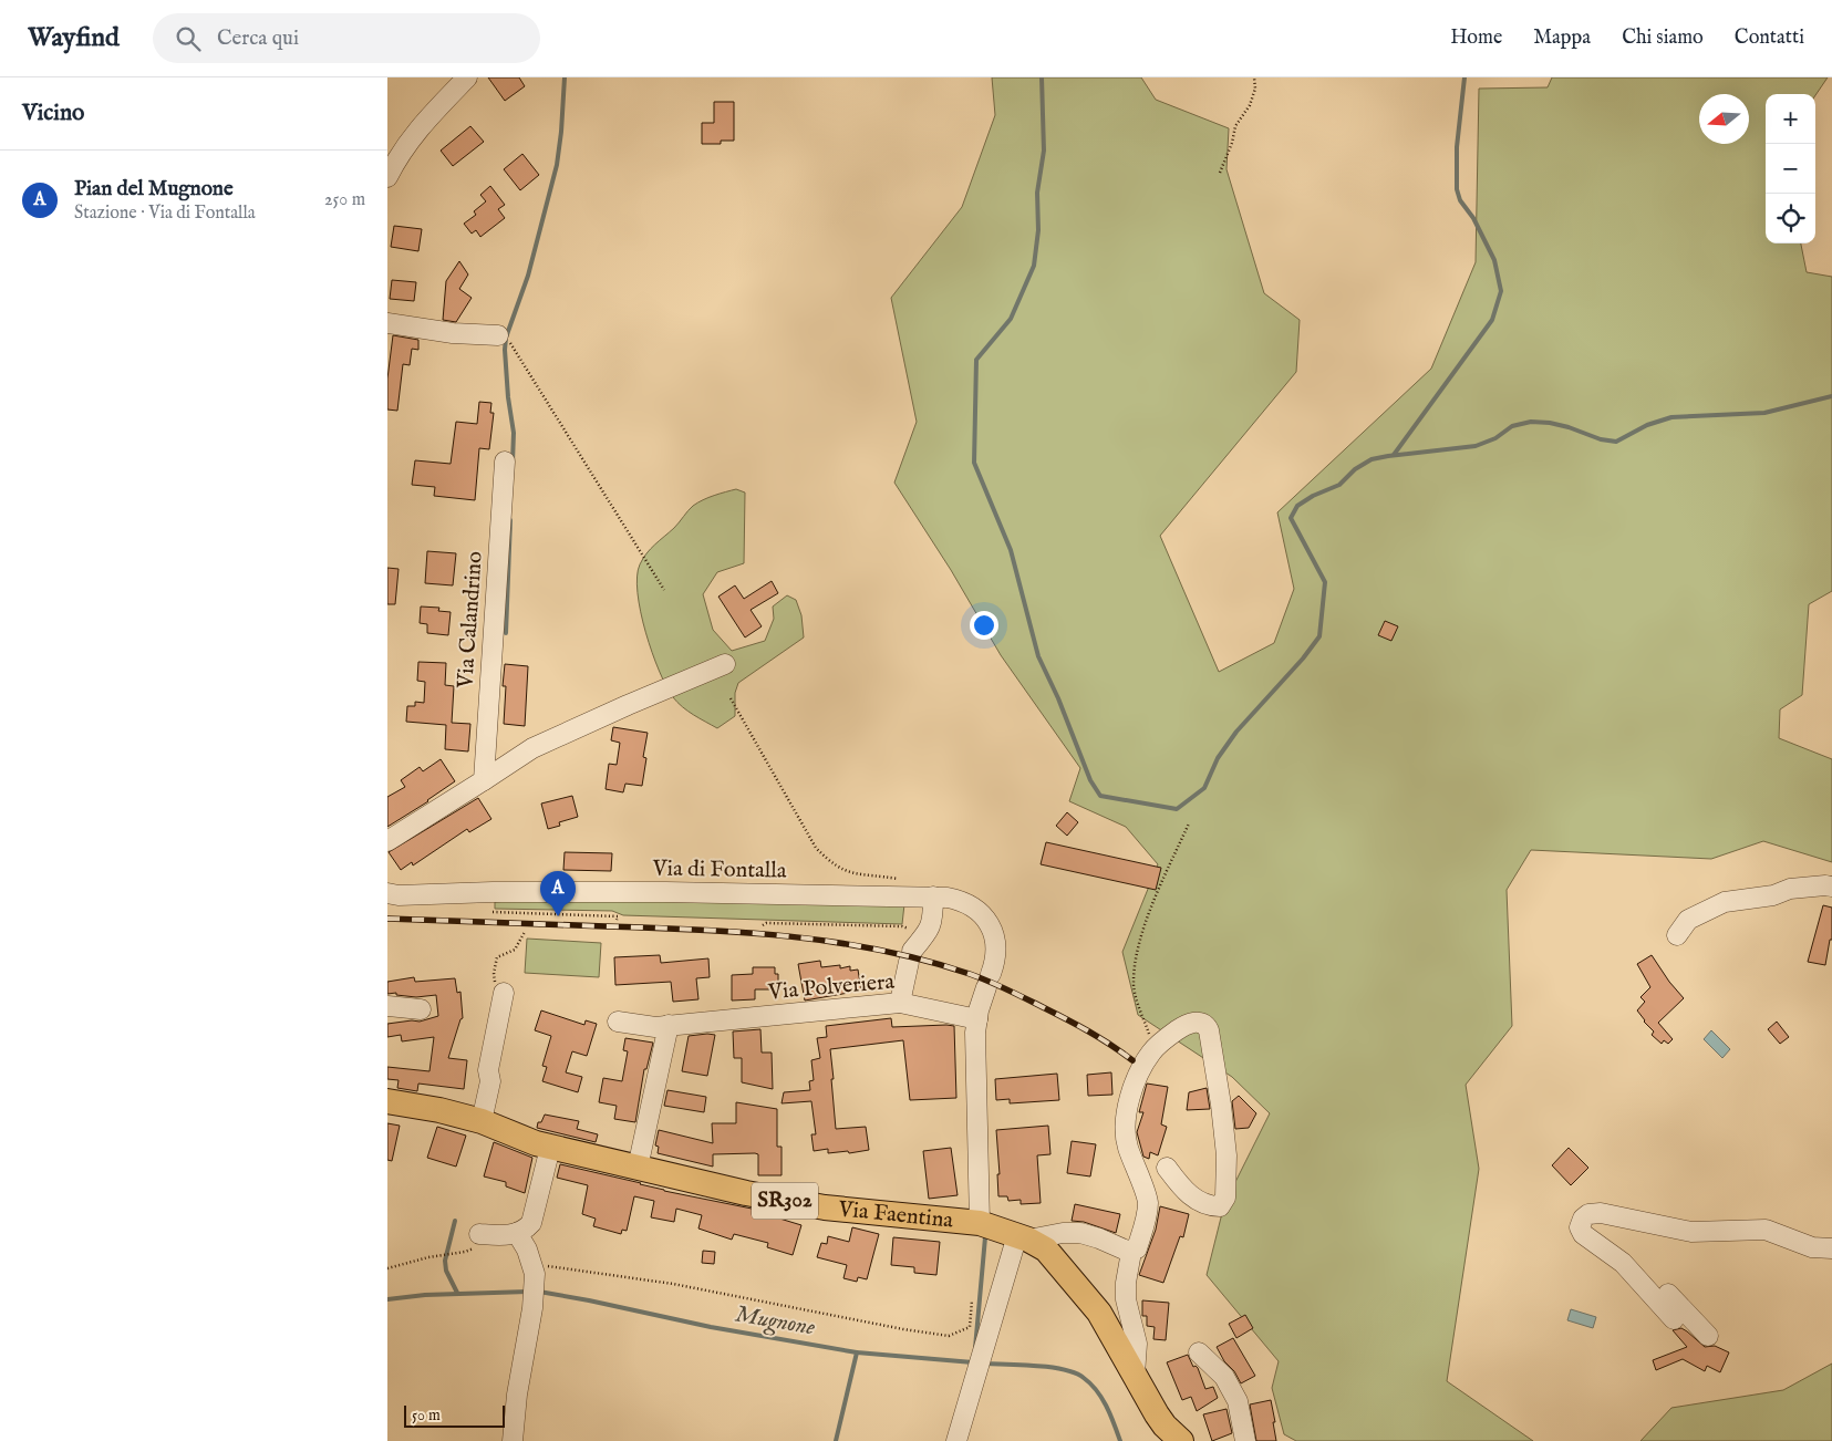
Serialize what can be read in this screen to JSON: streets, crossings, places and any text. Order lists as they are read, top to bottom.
{
  "streets": {
    "main road": ["SR302", "Via Faentina"],
    "street": ["Via Calandrino", "Via di Fontalla", "Via Polveriera"]
  },
  "crossings": [
    ["Via di Fontalla", "Via Polveriera"]
  ],
  "water": ["Mugnone"],
  "scale_bar": "50 m",
  "north": "left",
  "page": {
    "header": "Wayfind",
    "search": "Cerca qui",
    "nav": [
      "Home",
      "Mappa",
      "Chi siamo",
      "Contatti"
    ],
    "heading": "Vicino",
    "map_buttons": ["+", "−"],
    "list": [
      {
        "mark": "A",
        "name": "Pian del Mugnone",
        "note": "Stazione · Via di Fontalla",
        "value": "250 m"
      }
    ],
    "pins": "A",
    "scale": "50 m"
  }
}
